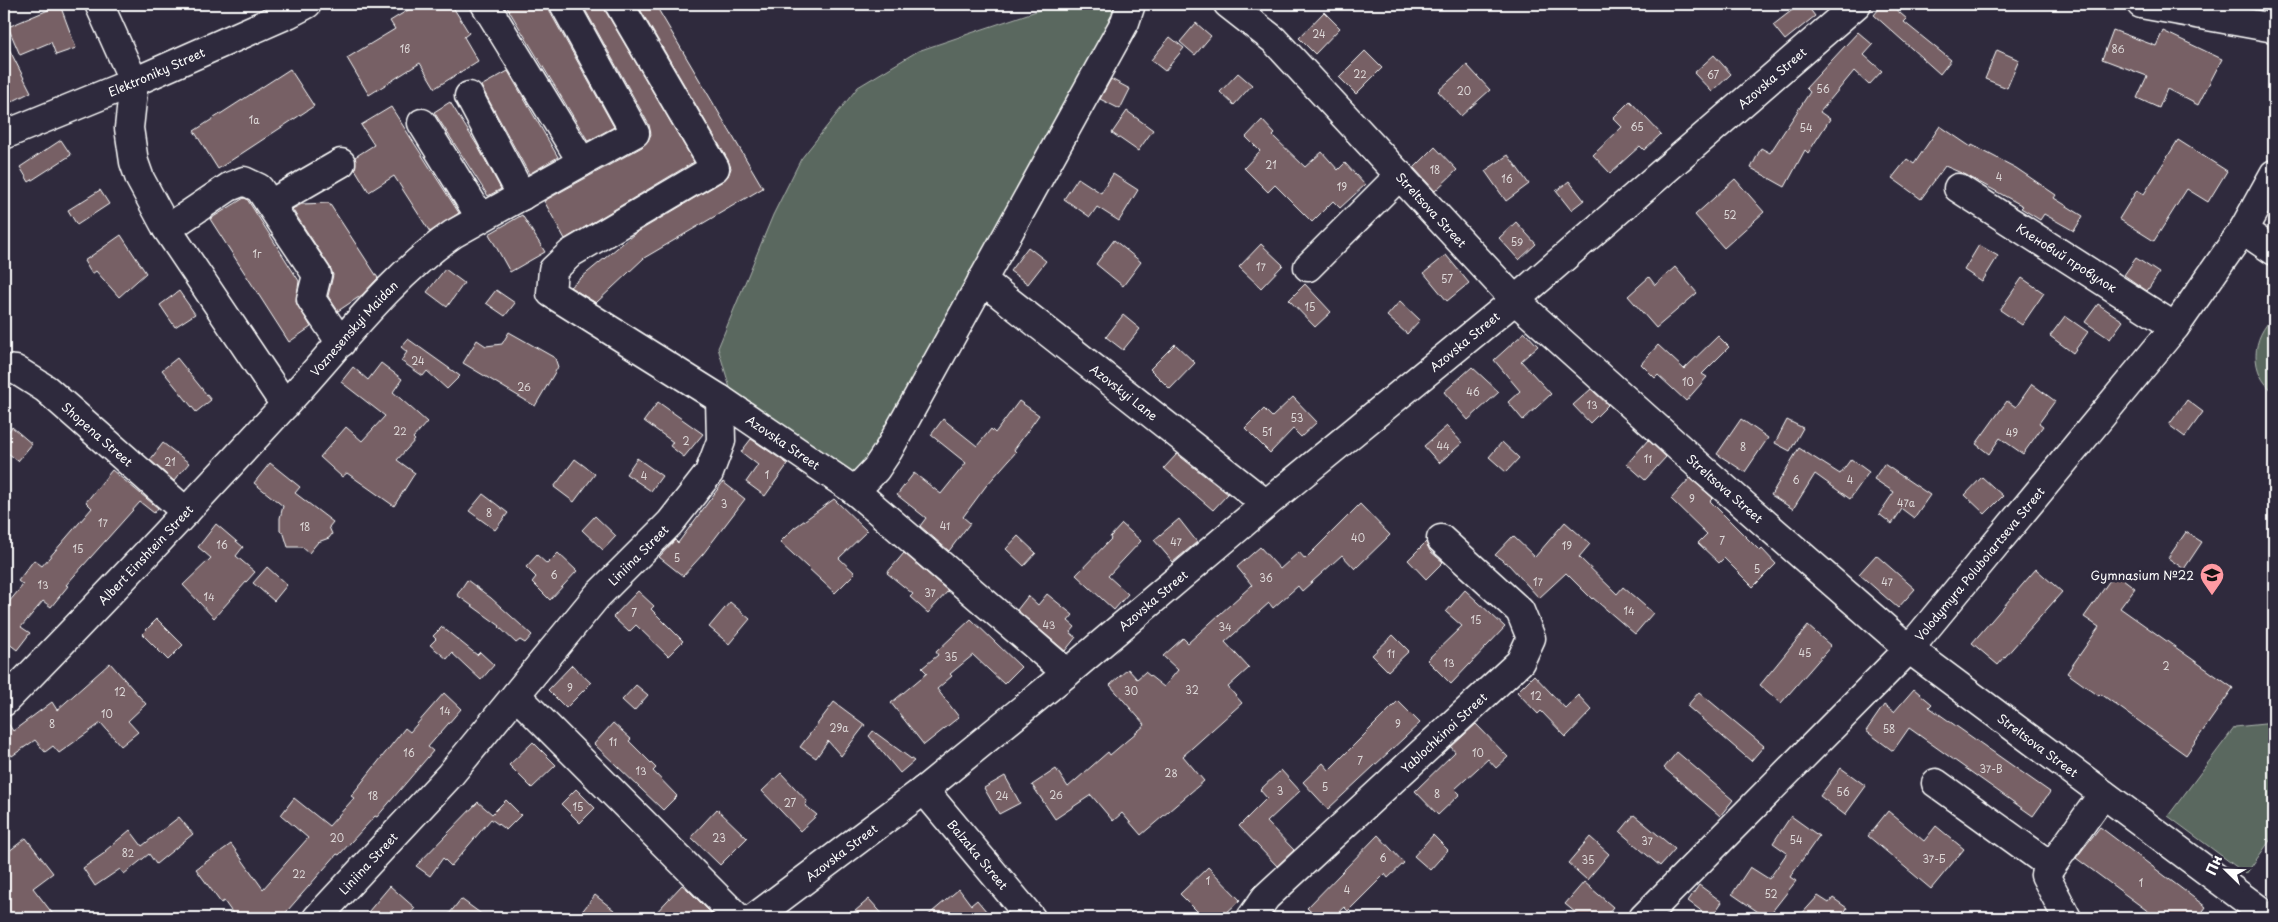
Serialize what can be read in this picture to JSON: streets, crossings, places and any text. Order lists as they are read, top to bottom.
{
  "streets": {
    "street": [
      "Elektroniky Street",
      "Azovska Street",
      "Streltsova Street",
      "Кленовий провулок",
      "Voznesenskyi Maidan",
      "Azovskyi Lane",
      "Shopena Street",
      "Albert Einshtein Street",
      "Liniina Street",
      "Volodymyra Poluboiartseva Street",
      "Yablochkinoi Street",
      "Balzaka Street"
    ]
  },
  "crossings": [
    ["Azovska Street", "Streltsova Street"],
    ["Azovska Street", "Azovskyi Lane"],
    ["Azovska Street", "Liniina Street"],
    ["Azovska Street", "Balzaka Street"],
    ["Streltsova Street", "Volodymyra Poluboiartseva Street"],
    ["Кленовий провулок", "Volodymyra Poluboiartseva Street"],
    ["Voznesenskyi Maidan", "Albert Einshtein Street"],
    ["Shopena Street", "Albert Einshtein Street"]
  ],
  "places": {
    "school or university": ["Gymnasium №22"]
  },
  "house_numbers": [
    "24",
    "1в",
    "86",
    "22",
    "67",
    "56",
    "20",
    "1а",
    "65",
    "54",
    "21",
    "18",
    "4",
    "16",
    "19",
    "52",
    "59",
    "1г",
    "17",
    "57",
    "15",
    "24",
    "10",
    "26",
    "46",
    "13",
    "53",
    "22",
    "51",
    "49",
    "2",
    "44",
    "8",
    "11",
    "21",
    "1",
    "4",
    "6",
    "4",
    "9",
    "47а",
    "3",
    "8",
    "17",
    "41",
    "18",
    "40",
    "7",
    "47",
    "16",
    "19",
    "15",
    "5",
    "5",
    "6",
    "36",
    "17",
    "47",
    "13",
    "37",
    "14",
    "14",
    "7",
    "15",
    "43",
    "34",
    "45",
    "11",
    "35",
    "13",
    "2",
    "9",
    "32",
    "30",
    "12",
    "12",
    "14",
    "10",
    "8",
    "9",
    "29а",
    "58",
    "11",
    "16",
    "10",
    "7",
    "37-В",
    "13",
    "28",
    "5",
    "3",
    "56",
    "8",
    "26",
    "18",
    "24",
    "27",
    "15",
    "20",
    "23",
    "54",
    "37",
    "82",
    "6",
    "37-Б",
    "35",
    "22",
    "1",
    "1",
    "4",
    "52"
  ],
  "north": "top left"
}
